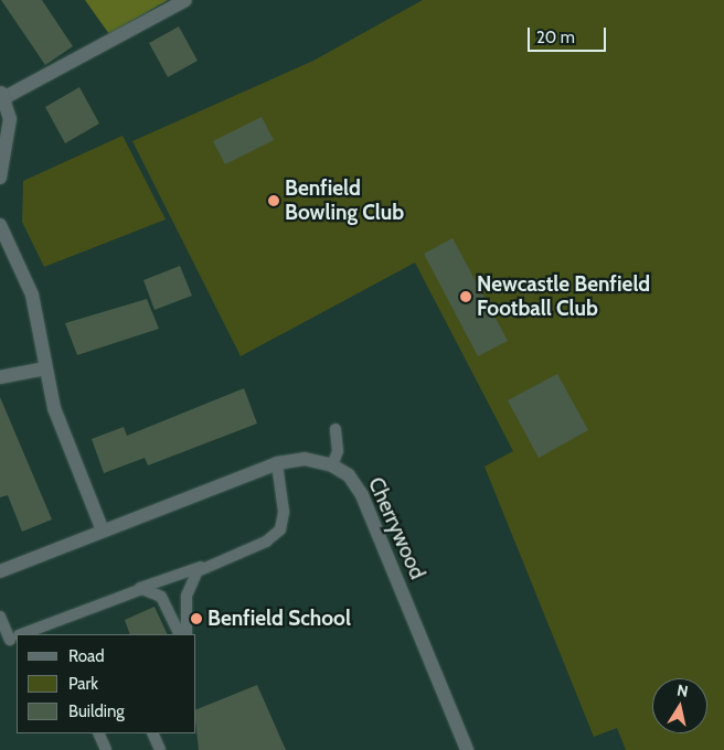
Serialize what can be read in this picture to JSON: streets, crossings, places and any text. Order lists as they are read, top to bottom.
{
  "streets": {
    "street": ["Cherrywood"]
  },
  "places": ["Benfield Bowling Club", "Newcastle Benfield Football Club", "Benfield School"],
  "legend": ["Road", "Park", "Building"],
  "scale_bar": "20 m",
  "north": "top"
}
